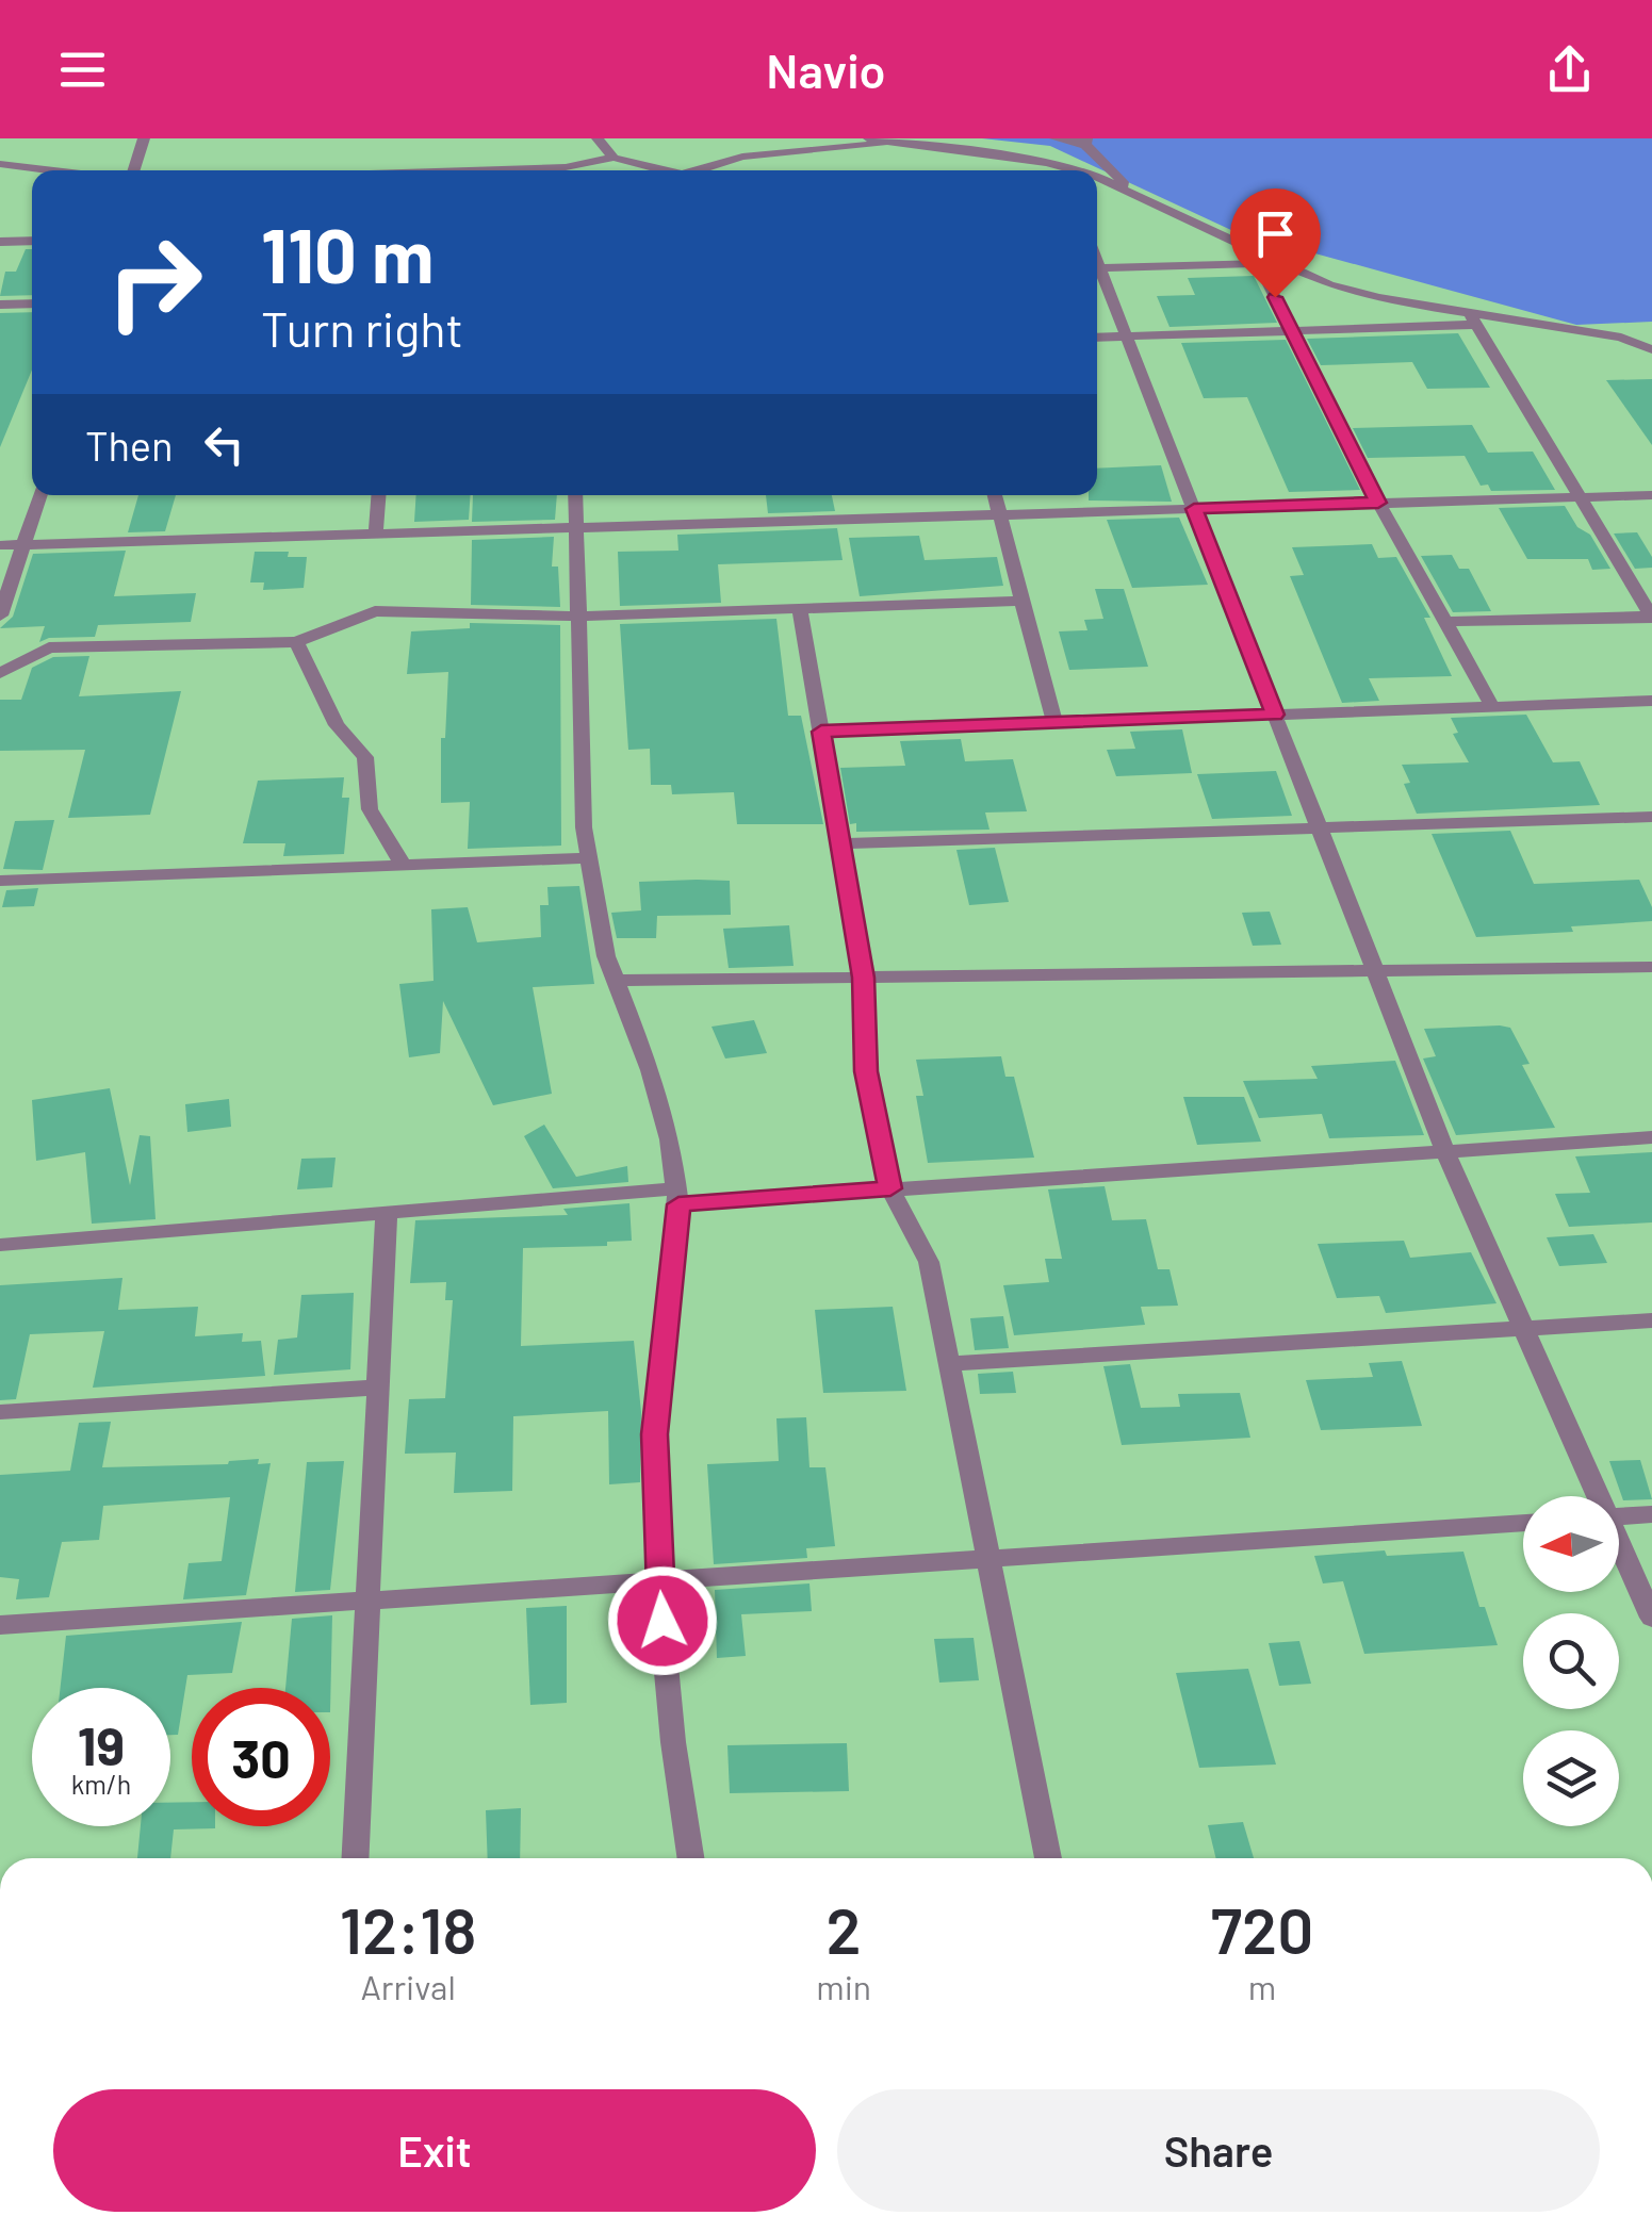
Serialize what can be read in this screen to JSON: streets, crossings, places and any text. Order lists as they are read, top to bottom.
{
  "north": "left",
  "page": {
    "header": "Navio",
    "turn": ["110 m", "Turn right"],
    "then": "Then",
    "speed": "19 km/h",
    "limit": "30",
    "eta": [
      "12:18",
      "Arrival",
      "2",
      "min",
      "720",
      "m"
    ],
    "buttons": ["Exit", "Share"]
  }
}
